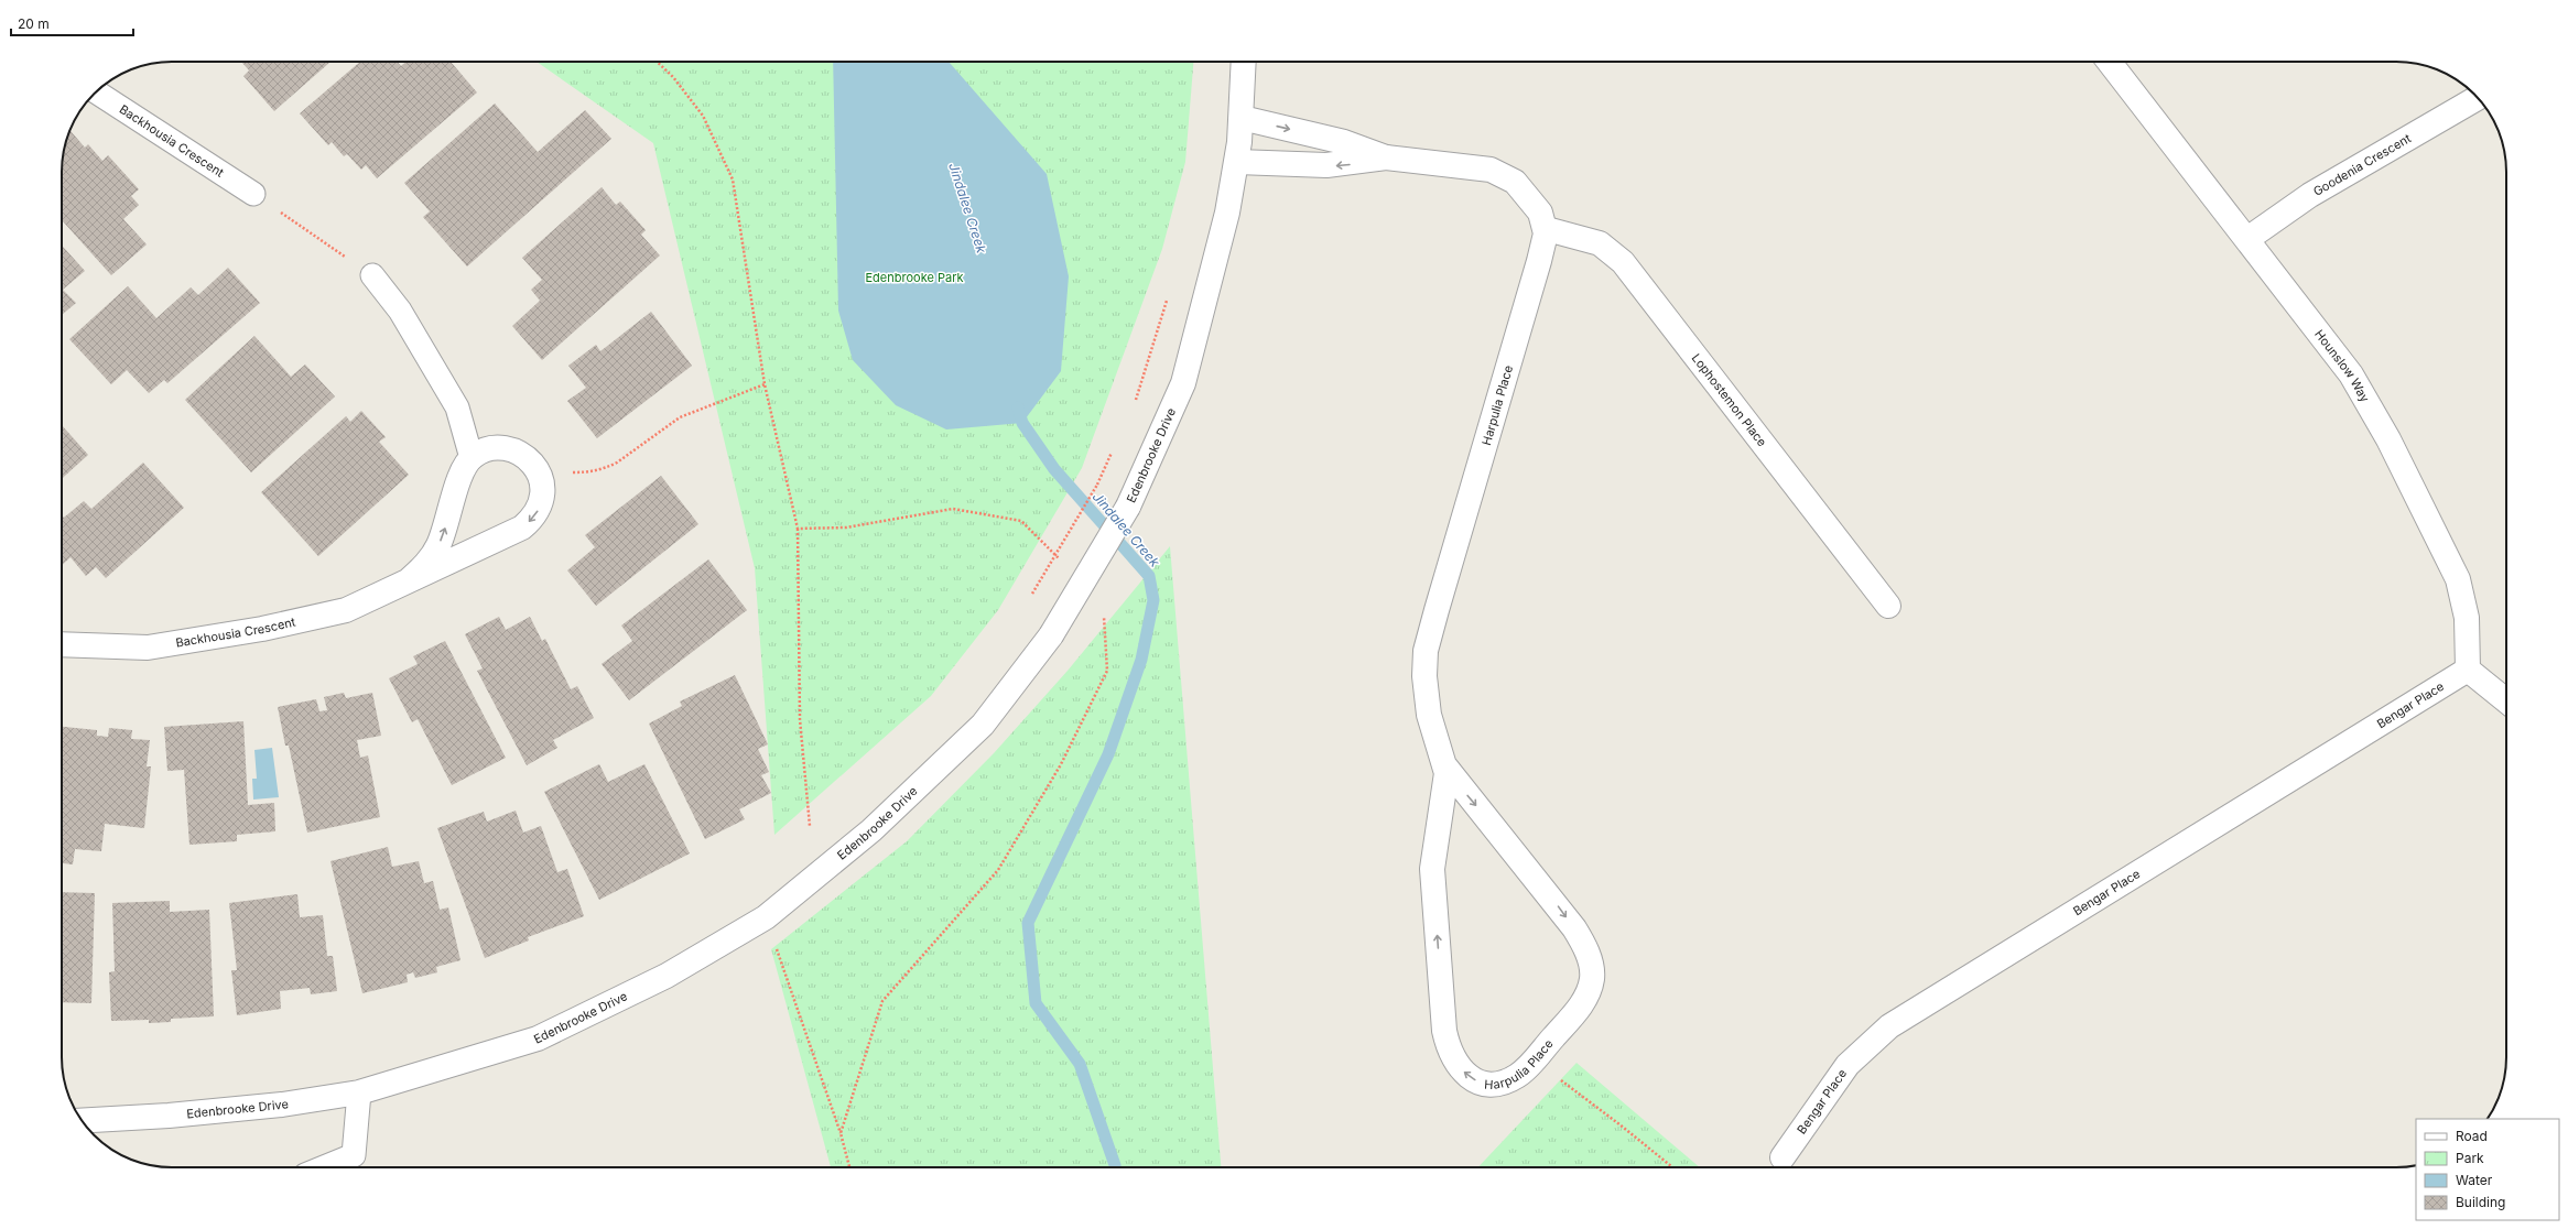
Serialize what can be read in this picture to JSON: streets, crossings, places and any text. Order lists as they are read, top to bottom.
{
  "streets": {
    "street": [
      "Backhousia Crescent",
      "Goodenia Crescent",
      "Hounslow Way",
      "Lophostemon Place",
      "Harpulia Place",
      "Edenbrooke Drive",
      "Bengar Place"
    ]
  },
  "crossings": [
    ["Goodenia Crescent", "Hounslow Way"],
    ["Hounslow Way", "Bengar Place"],
    ["Lophostemon Place", "Harpulia Place"]
  ],
  "water": ["Jindalee Creek"],
  "parks": ["Edenbrooke Park"],
  "legend": [
    "Road",
    "Park",
    "Water",
    "Building"
  ],
  "scale_bar": "20 m"
}
